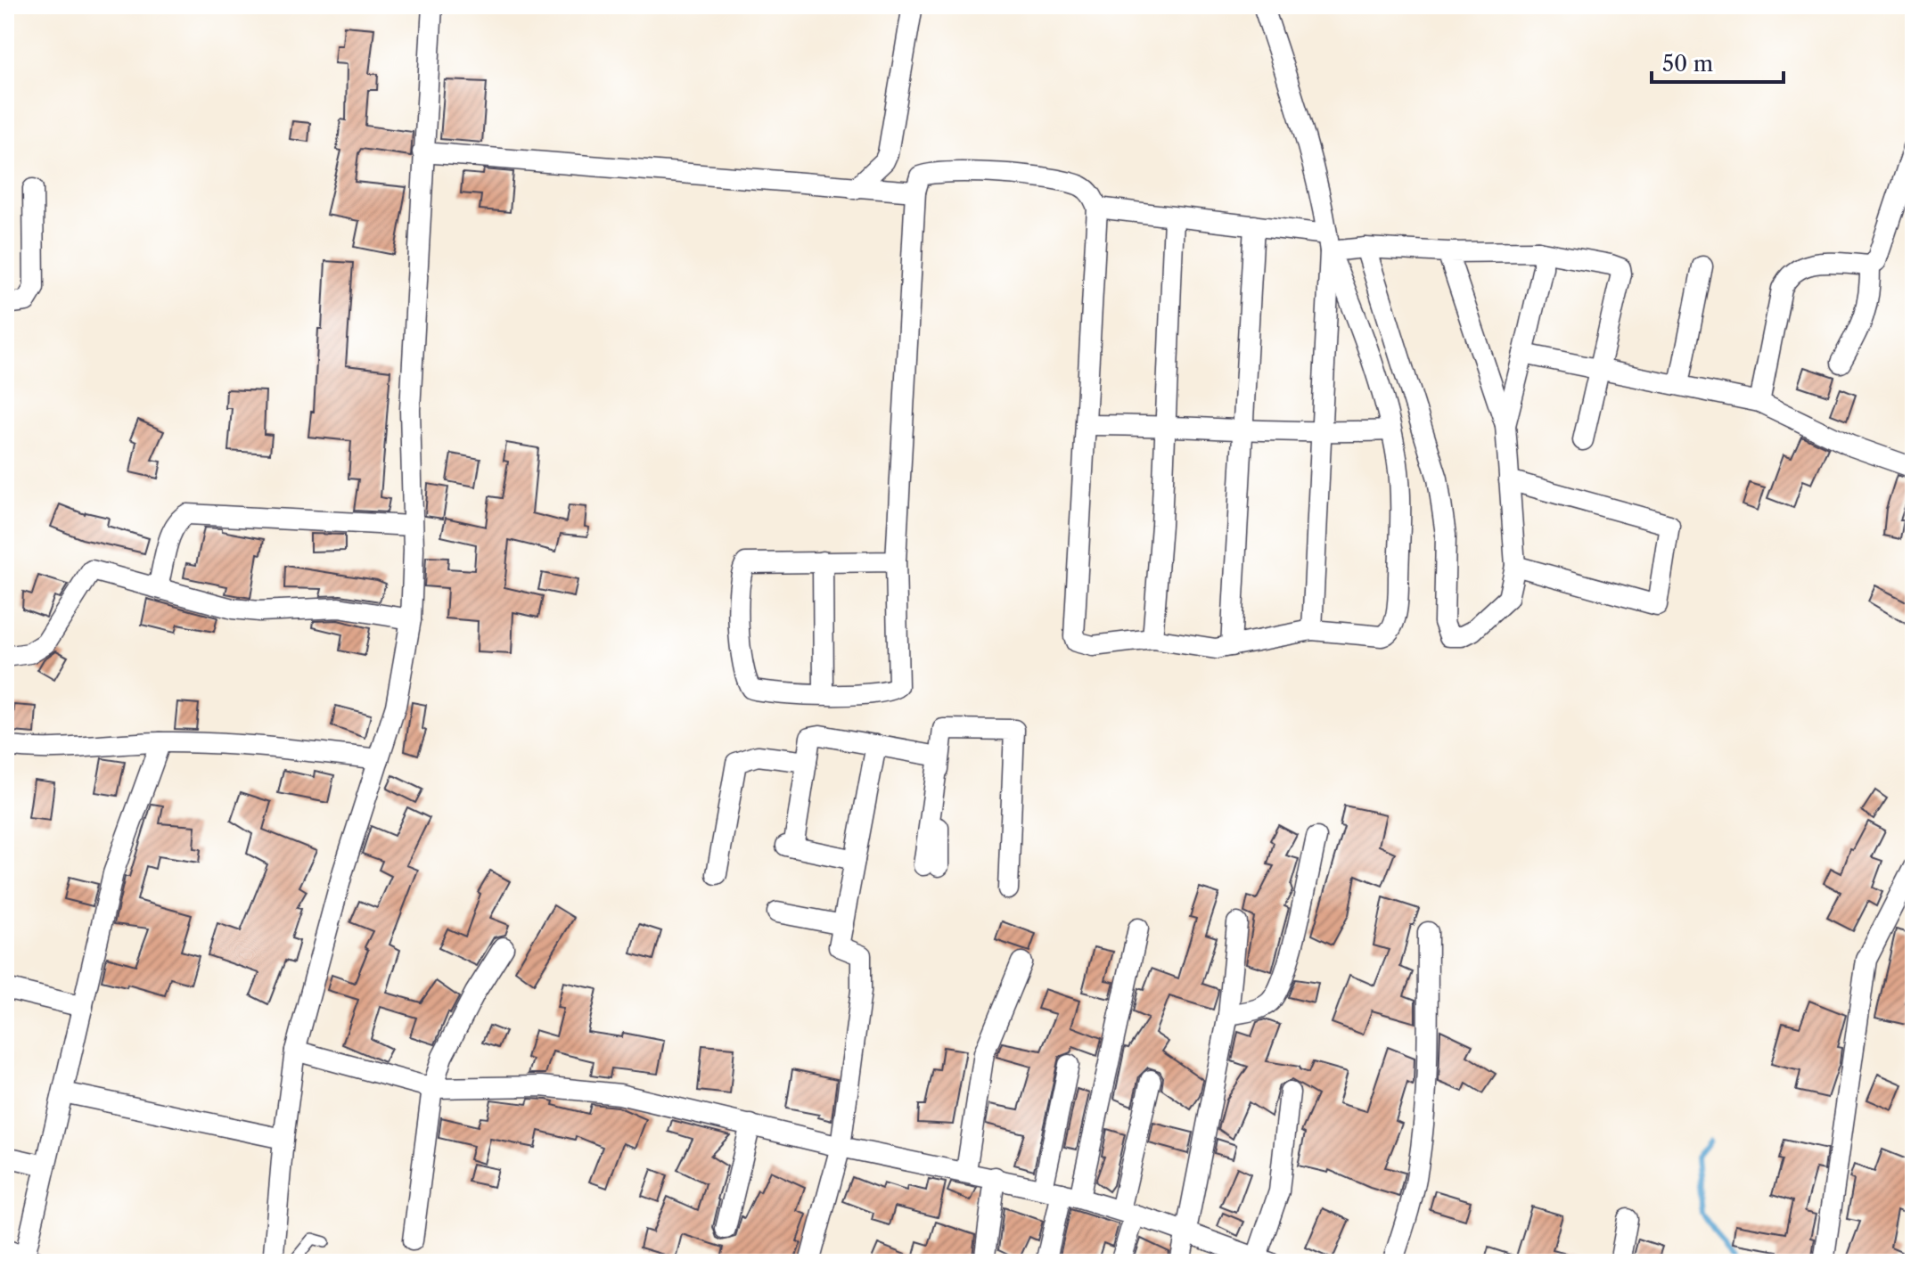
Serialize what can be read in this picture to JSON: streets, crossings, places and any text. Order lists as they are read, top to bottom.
{
  "scale_bar": "50 m"
}
